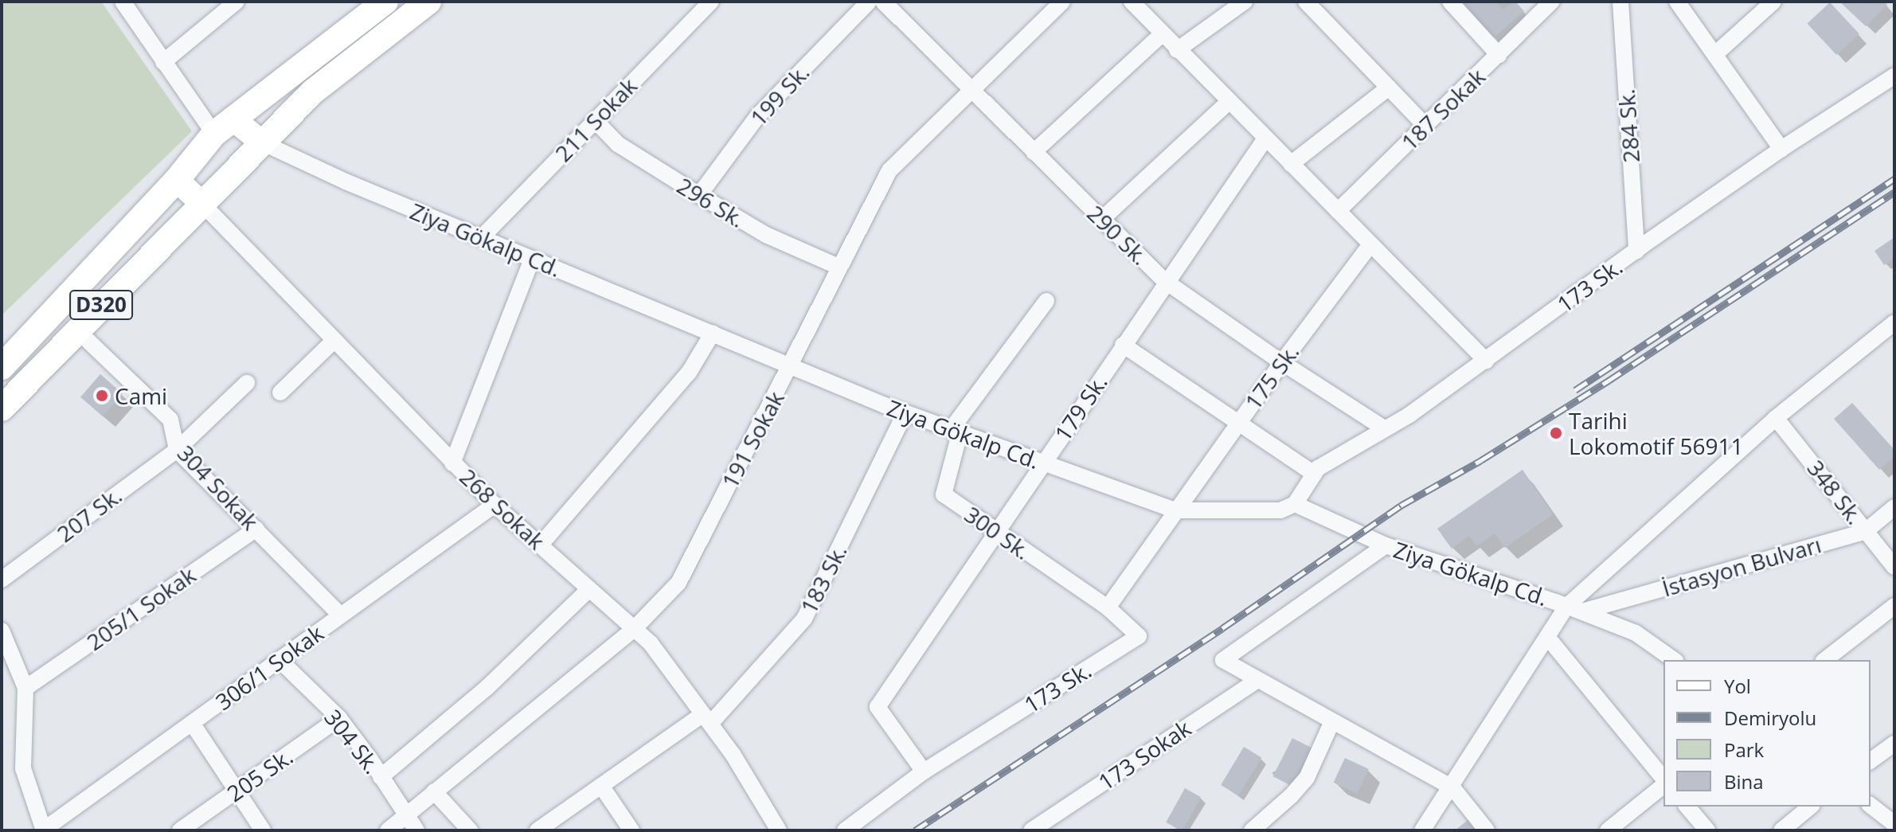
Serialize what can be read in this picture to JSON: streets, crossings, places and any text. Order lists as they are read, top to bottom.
{
  "streets": {
    "highway": ["D320"],
    "street": [
      "199 Sk.",
      "187 Sokak",
      "211 Sokak",
      "284 Sk.",
      "296 Sk.",
      "290 Sk.",
      "Ziya Gökalp Cd.",
      "173 Sk.",
      "175 Sk.",
      "179 Sk.",
      "191 Sokak",
      "304 Sokak",
      "348 Sk.",
      "268 Sokak",
      "207 Sk.",
      "300 Sk.",
      "İstasyon Bulvarı",
      "183 Sk.",
      "205/1 Sokak",
      "306/1 Sokak",
      "304 Sk.",
      "173 Sokak",
      "205 Sk."
    ]
  },
  "crossings": [
    ["199 Sk.", "296 Sk."],
    ["211 Sokak", "296 Sk."],
    ["211 Sokak", "Ziya Gökalp Cd."],
    ["284 Sk.", "173 Sk."],
    ["296 Sk.", "191 Sokak"],
    ["290 Sk.", "173 Sk."],
    ["290 Sk.", "175 Sk."],
    ["290 Sk.", "179 Sk."],
    ["290 Sk.", "191 Sokak"],
    ["Ziya Gökalp Cd.", "173 Sk."],
    ["Ziya Gökalp Cd.", "175 Sk."],
    ["Ziya Gökalp Cd.", "179 Sk."],
    ["Ziya Gökalp Cd.", "191 Sokak"],
    ["Ziya Gökalp Cd.", "300 Sk."],
    ["Ziya Gökalp Cd.", "İstasyon Bulvarı"],
    ["Ziya Gökalp Cd.", "183 Sk."],
    ["173 Sk.", "179 Sk."],
    ["173 Sk.", "300 Sk."],
    ["D320", "304 Sokak"],
    ["D320", "268 Sokak"],
    ["179 Sk.", "300 Sk."],
    ["191 Sokak", "268 Sokak"],
    ["191 Sokak", "304 Sk."],
    ["304 Sokak", "207 Sk."],
    ["304 Sokak", "205/1 Sokak"],
    ["304 Sokak", "306/1 Sokak"],
    ["348 Sk.", "İstasyon Bulvarı"],
    ["268 Sokak", "183 Sk."],
    ["268 Sokak", "306/1 Sokak"],
    ["306/1 Sokak", "304 Sk."],
    ["304 Sk.", "205 Sk."]
  ],
  "places": ["Cami", "Tarihi Lokomotif 56911"],
  "legend": [
    "Yol",
    "Demiryolu",
    "Park",
    "Bina"
  ]
}
